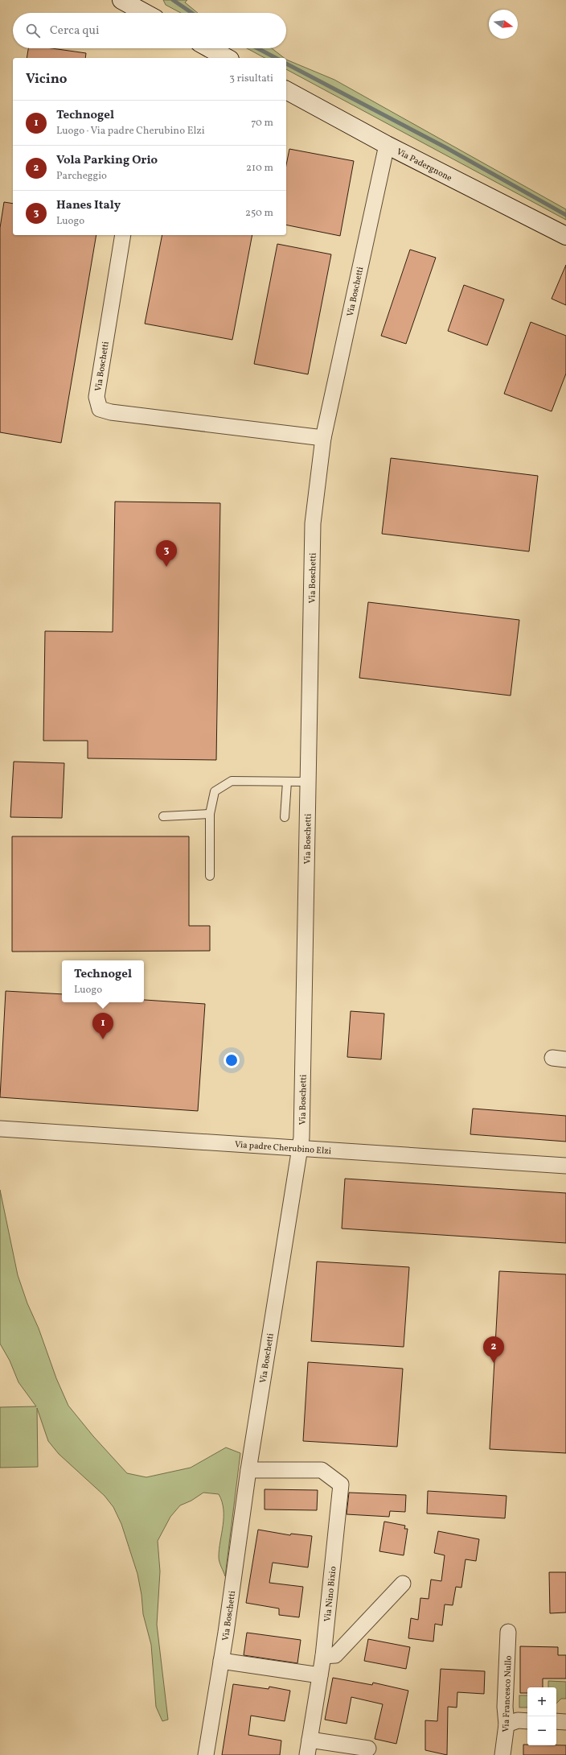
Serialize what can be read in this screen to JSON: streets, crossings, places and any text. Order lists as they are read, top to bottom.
{
  "streets": {
    "street": [
      "Via Padergnone",
      "Via Boschetti",
      "Via padre Cherubino Elzi",
      "Via Nino Bixio",
      "Via Francesco Nullo"
    ]
  },
  "crossings": [
    ["Via Padergnone", "Via Boschetti"],
    ["Via Boschetti", "Via padre Cherubino Elzi"],
    ["Via Boschetti", "Via Nino Bixio"]
  ],
  "north": "right",
  "page": {
    "search": "Cerca qui",
    "heading": ["Vicino", "3 risultati"],
    "list": [
      {
        "mark": "1",
        "name": "Technogel",
        "note": "Luogo · Via padre Cherubino Elzi",
        "value": "70 m"
      },
      {
        "mark": "2",
        "name": "Vola Parking Orio",
        "note": "Parcheggio",
        "value": "210 m"
      },
      {
        "mark": "3",
        "name": "Hanes Italy",
        "note": "Luogo",
        "value": "250 m"
      }
    ],
    "pins": ["3", "1", "2"],
    "popup": ["Technogel", "Luogo"],
    "map_buttons": ["+", "−"]
  }
}
